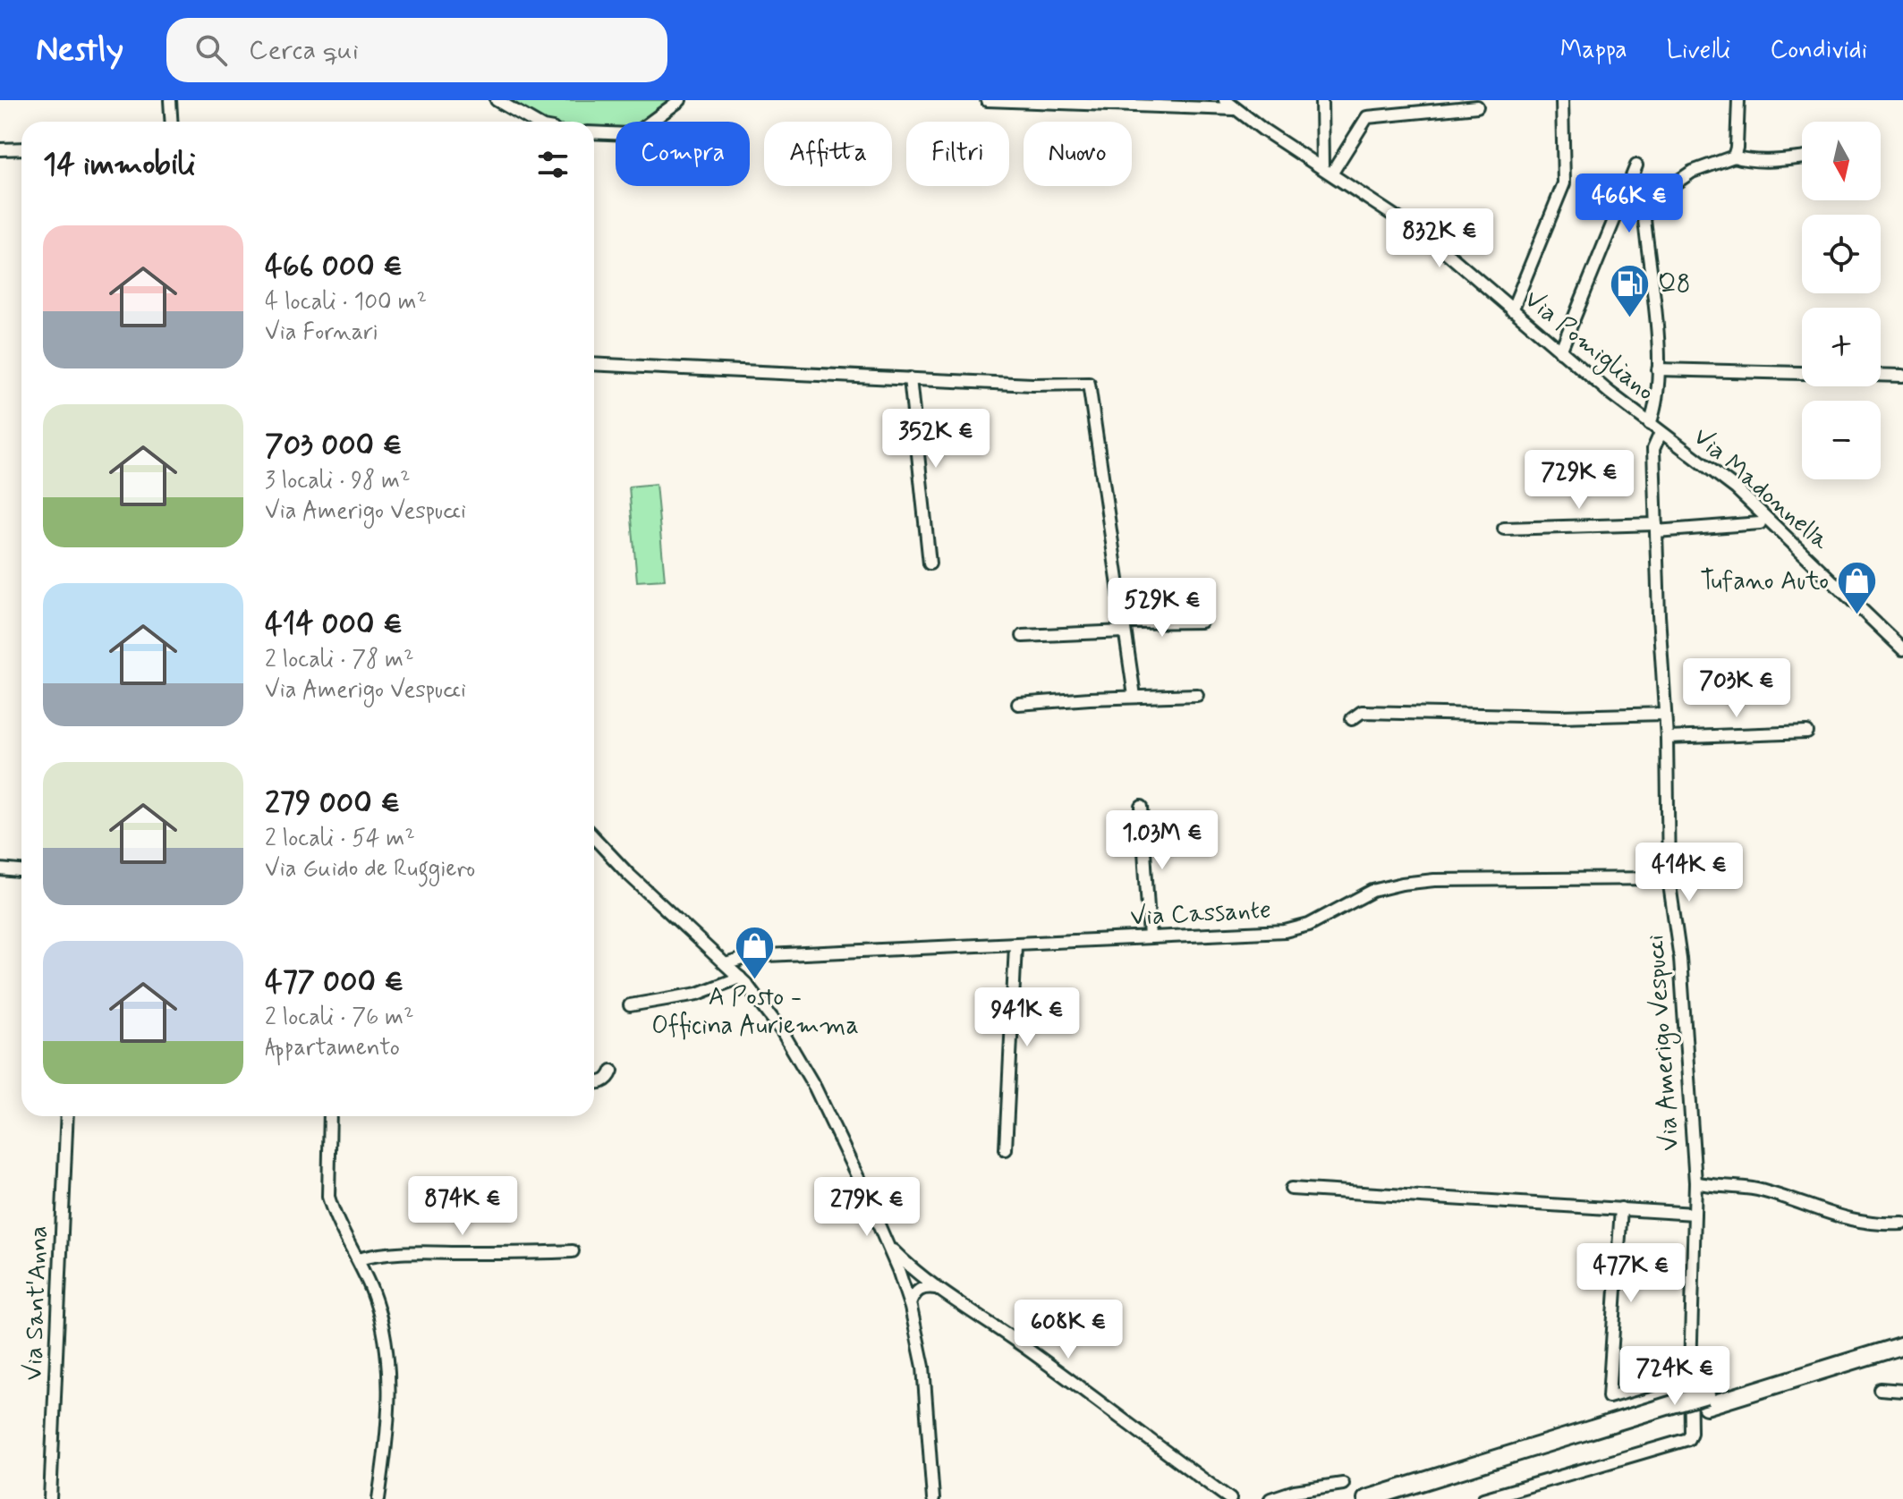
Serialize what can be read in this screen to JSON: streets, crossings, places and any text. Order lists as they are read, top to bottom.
{
  "streets": {
    "street": [
      "Via Pomigliano",
      "Via Madonnella",
      "Via Cassante",
      "Via Amerigo Vespucci",
      "Via Sant'Anna"
    ]
  },
  "crossings": [
    ["Via Pomigliano", "Via Madonnella"],
    ["Via Madonnella", "Via Amerigo Vespucci"],
    ["Via Cassante", "Via Amerigo Vespucci"]
  ],
  "places": {
    "fuel station": ["Q8"],
    "shop": ["Tufano Auto", "A Posto - Officina Auriemma"]
  },
  "north": "bottom",
  "page": {
    "header": "Nestly",
    "search": "Cerca qui",
    "nav": ["Mappa", "Livelli", "Condividi"],
    "map_buttons": ["+", "−"],
    "chip": [
      "Compra",
      "Affitta",
      "Filtri",
      "Nuovo"
    ],
    "heading": "14 immobili",
    "price": [
      "466K €",
      "832K €",
      "352K €",
      "729K €",
      "529K €",
      "703K €",
      "1.03M €",
      "414K €",
      "941K €",
      "874K €",
      "279K €",
      "477K €",
      "608K €",
      "724K €"
    ],
    "list": [
      {
        "name": "466 000 €",
        "note": "4 locali · 100 m² · Via Fornari"
      },
      {
        "name": "703 000 €",
        "note": "3 locali · 98 m² · Via Amerigo Vespucci"
      },
      {
        "name": "414 000 €",
        "note": "2 locali · 78 m² · Via Amerigo Vespucci"
      },
      {
        "name": "279 000 €",
        "note": "2 locali · 54 m² · Via Guido de Ruggiero"
      },
      {
        "name": "477 000 €",
        "note": "2 locali · 76 m² · Appartamento"
      }
    ]
  }
}
